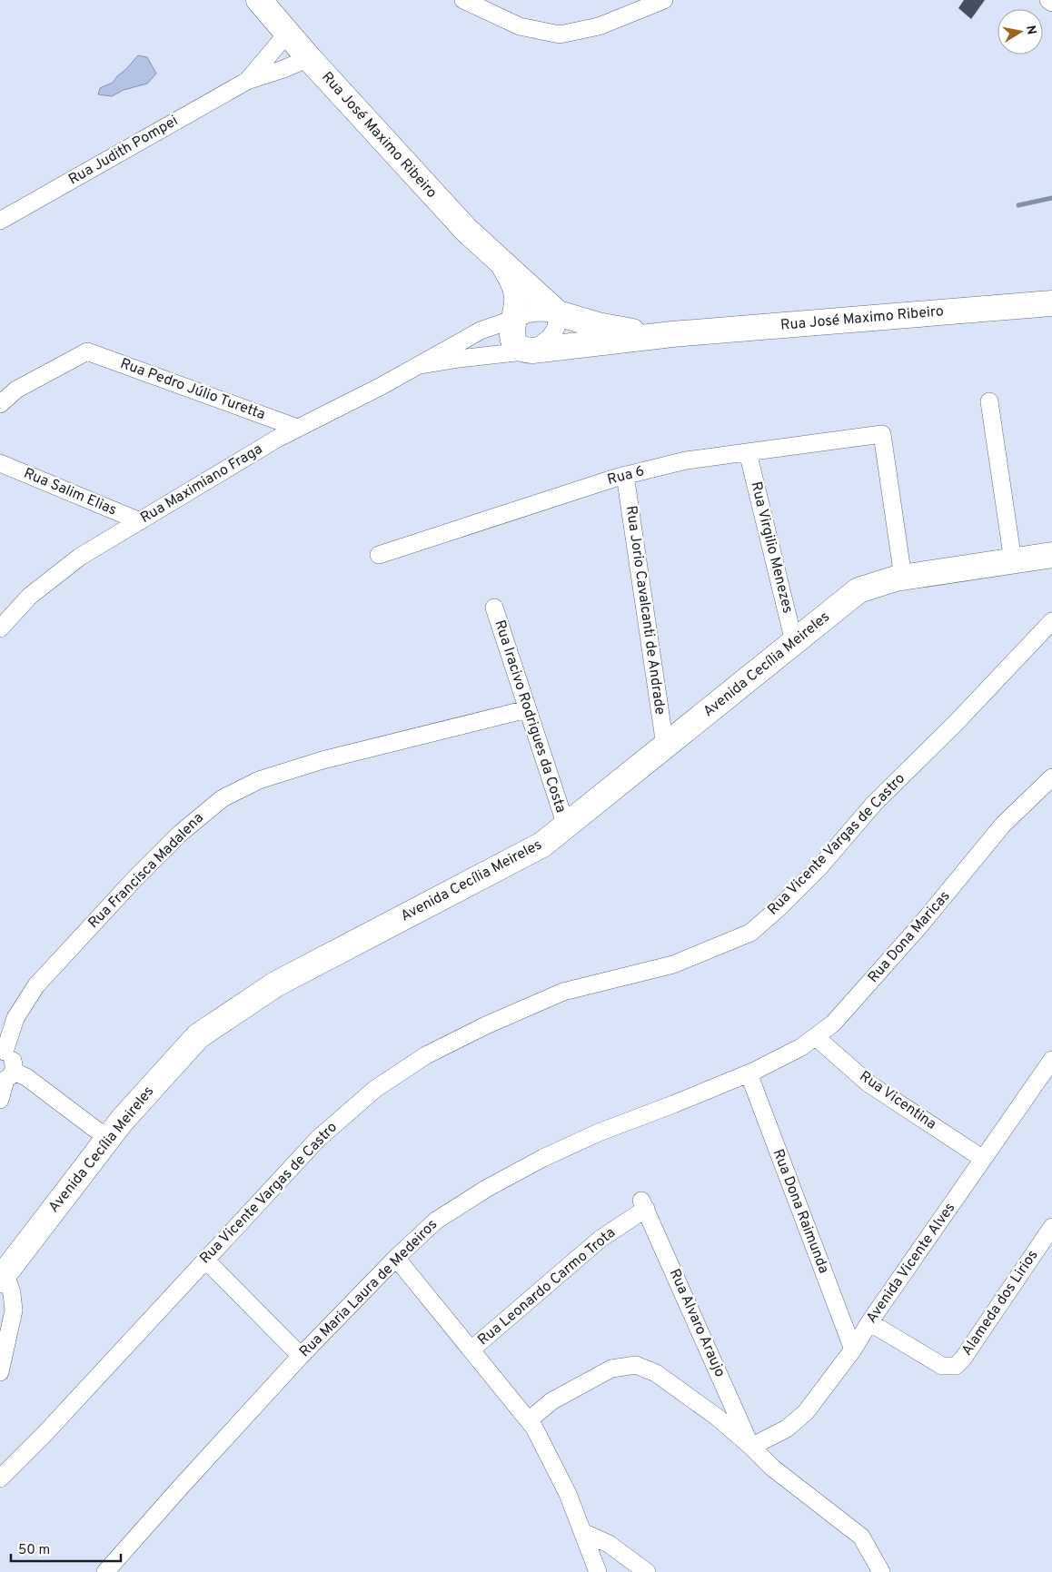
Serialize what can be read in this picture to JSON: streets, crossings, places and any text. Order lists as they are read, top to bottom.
{
  "streets": {
    "street": [
      "Rua José Maximo Ribeiro",
      "Rua Judith Pompei",
      "Rua Pedro Júlio Turetta",
      "Rua 6",
      "Rua Maximiano Fraga",
      "Rua Salim Elias",
      "Rua Virgilio Menezes",
      "Rua Jorio Cavalcanti de Andrade",
      "Avenida Cecília Meireles",
      "Rua Iracivo Rodrigues da Costa",
      "Rua Vicente Vargas de Castro",
      "Rua Francisca Madalena",
      "Rua Dona Maricas",
      "Rua Vicentina",
      "Rua Dona Raimunda",
      "Avenida Vicente Alves",
      "Rua Leonardo Carmo Trota",
      "Rua Maria Laura de Medeiros",
      "Alameda dos Lirios",
      "Rua Alvaro Araujo"
    ]
  },
  "crossings": [
    ["Rua José Maximo Ribeiro", "Rua Judith Pompei"],
    ["Rua José Maximo Ribeiro", "Rua Maximiano Fraga"],
    ["Rua Pedro Júlio Turetta", "Rua Maximiano Fraga"],
    ["Rua 6", "Rua Virgilio Menezes"],
    ["Rua 6", "Rua Jorio Cavalcanti de Andrade"],
    ["Rua 6", "Avenida Cecília Meireles"],
    ["Rua Maximiano Fraga", "Rua Salim Elias"],
    ["Rua Virgilio Menezes", "Avenida Cecília Meireles"],
    ["Rua Jorio Cavalcanti de Andrade", "Avenida Cecília Meireles"],
    ["Avenida Cecília Meireles", "Rua Iracivo Rodrigues da Costa"],
    ["Rua Iracivo Rodrigues da Costa", "Rua Francisca Madalena"],
    ["Rua Dona Maricas", "Rua Vicentina"],
    ["Rua Dona Maricas", "Rua Dona Raimunda"],
    ["Rua Dona Maricas", "Rua Maria Laura de Medeiros"],
    ["Rua Vicentina", "Avenida Vicente Alves"],
    ["Rua Dona Raimunda", "Avenida Vicente Alves"],
    ["Rua Dona Raimunda", "Rua Maria Laura de Medeiros"],
    ["Avenida Vicente Alves", "Alameda dos Lirios"],
    ["Avenida Vicente Alves", "Rua Alvaro Araujo"],
    ["Rua Leonardo Carmo Trota", "Rua Alvaro Araujo"]
  ],
  "scale_bar": "50 m",
  "north": "right"
}
